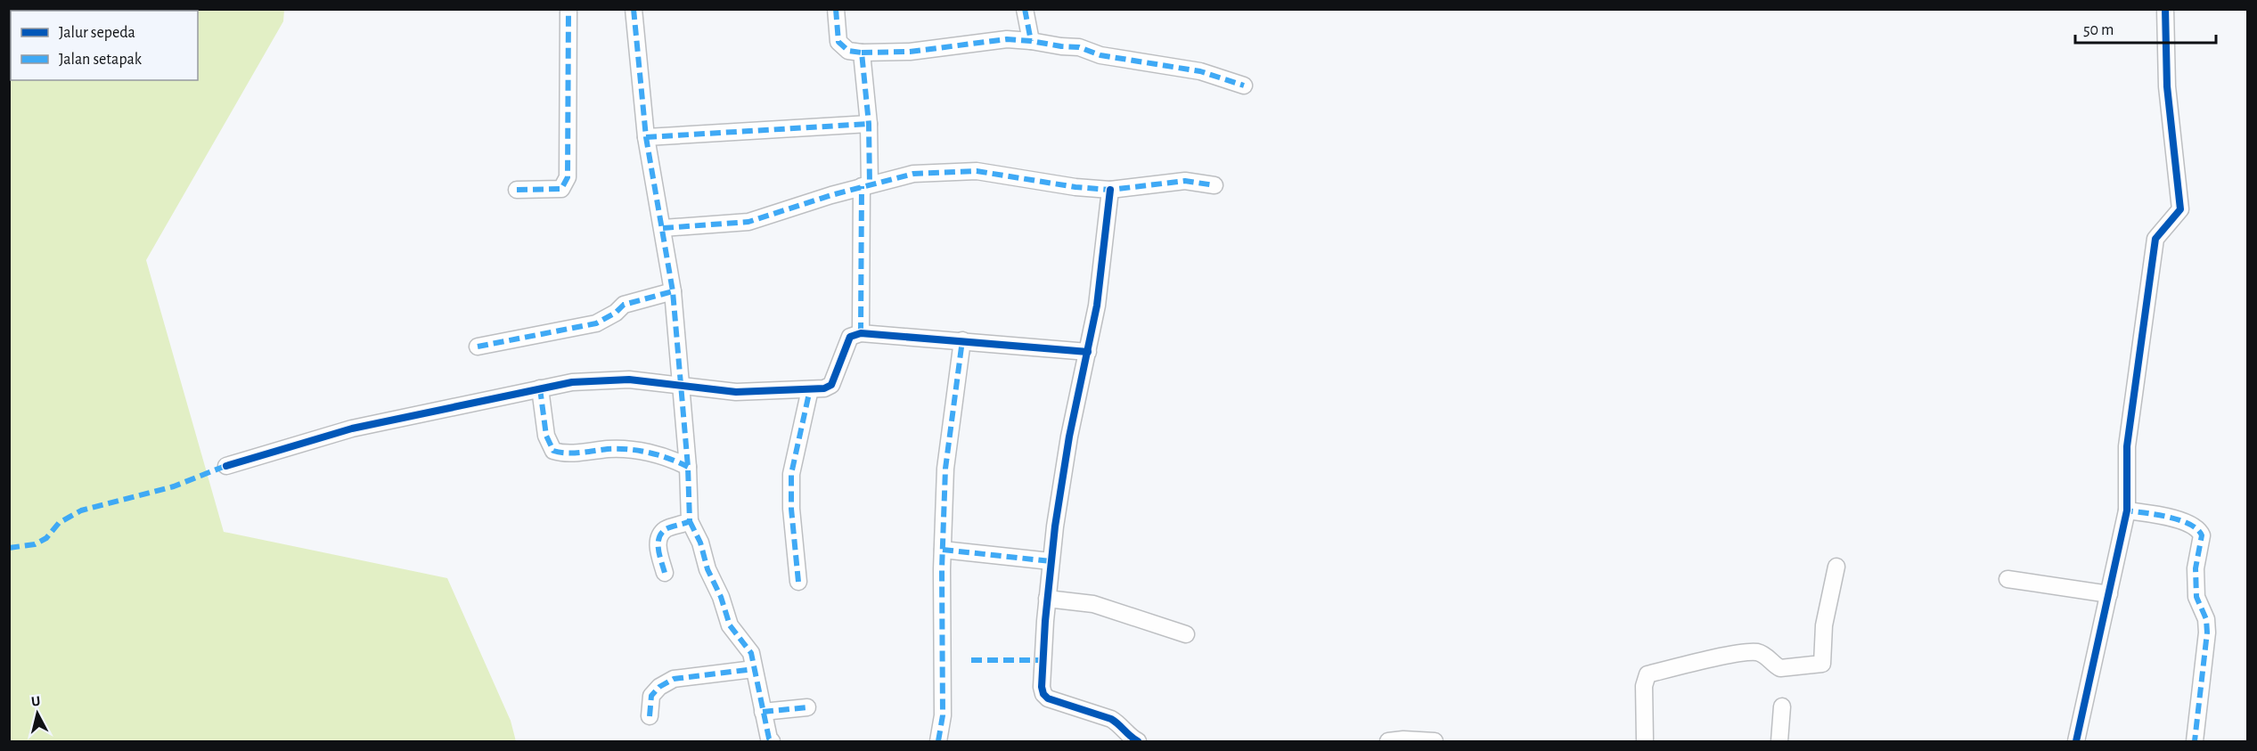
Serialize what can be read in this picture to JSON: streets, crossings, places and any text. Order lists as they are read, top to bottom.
{
  "legend": ["Jalur sepeda", "Jalan setapak"],
  "scale_bar": "50 m",
  "north": "top"
}
